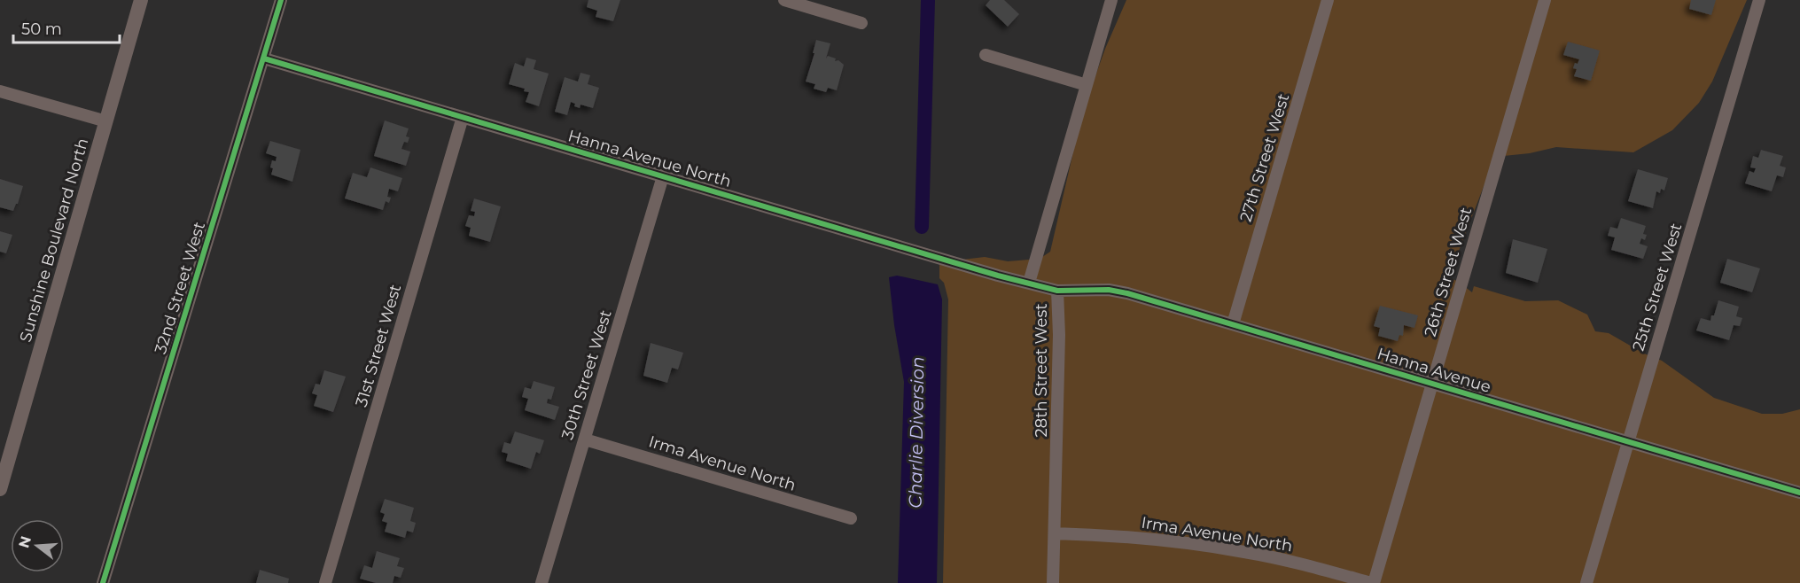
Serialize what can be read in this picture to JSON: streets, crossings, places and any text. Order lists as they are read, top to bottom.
{
  "streets": {
    "street": [
      "27th Street West",
      "Hanna Avenue North",
      "Sunshine Boulevard North",
      "26th Street West",
      "25th Street West",
      "32nd Street West",
      "31st Street West",
      "28th Street West",
      "Hanna Avenue",
      "30th Street West",
      "Irma Avenue North"
    ]
  },
  "crossings": [
    ["27th Street West", "Hanna Avenue"],
    ["Hanna Avenue North", "32nd Street West"],
    ["Hanna Avenue North", "31st Street West"],
    ["Hanna Avenue North", "28th Street West"],
    ["Hanna Avenue North", "30th Street West"],
    ["26th Street West", "Hanna Avenue"],
    ["26th Street West", "Irma Avenue North"],
    ["25th Street West", "Hanna Avenue"],
    ["28th Street West", "Hanna Avenue"],
    ["28th Street West", "Irma Avenue North"],
    ["30th Street West", "Irma Avenue North"]
  ],
  "water": ["Charlie Diversion"],
  "scale_bar": "50 m",
  "north": "left"
}
